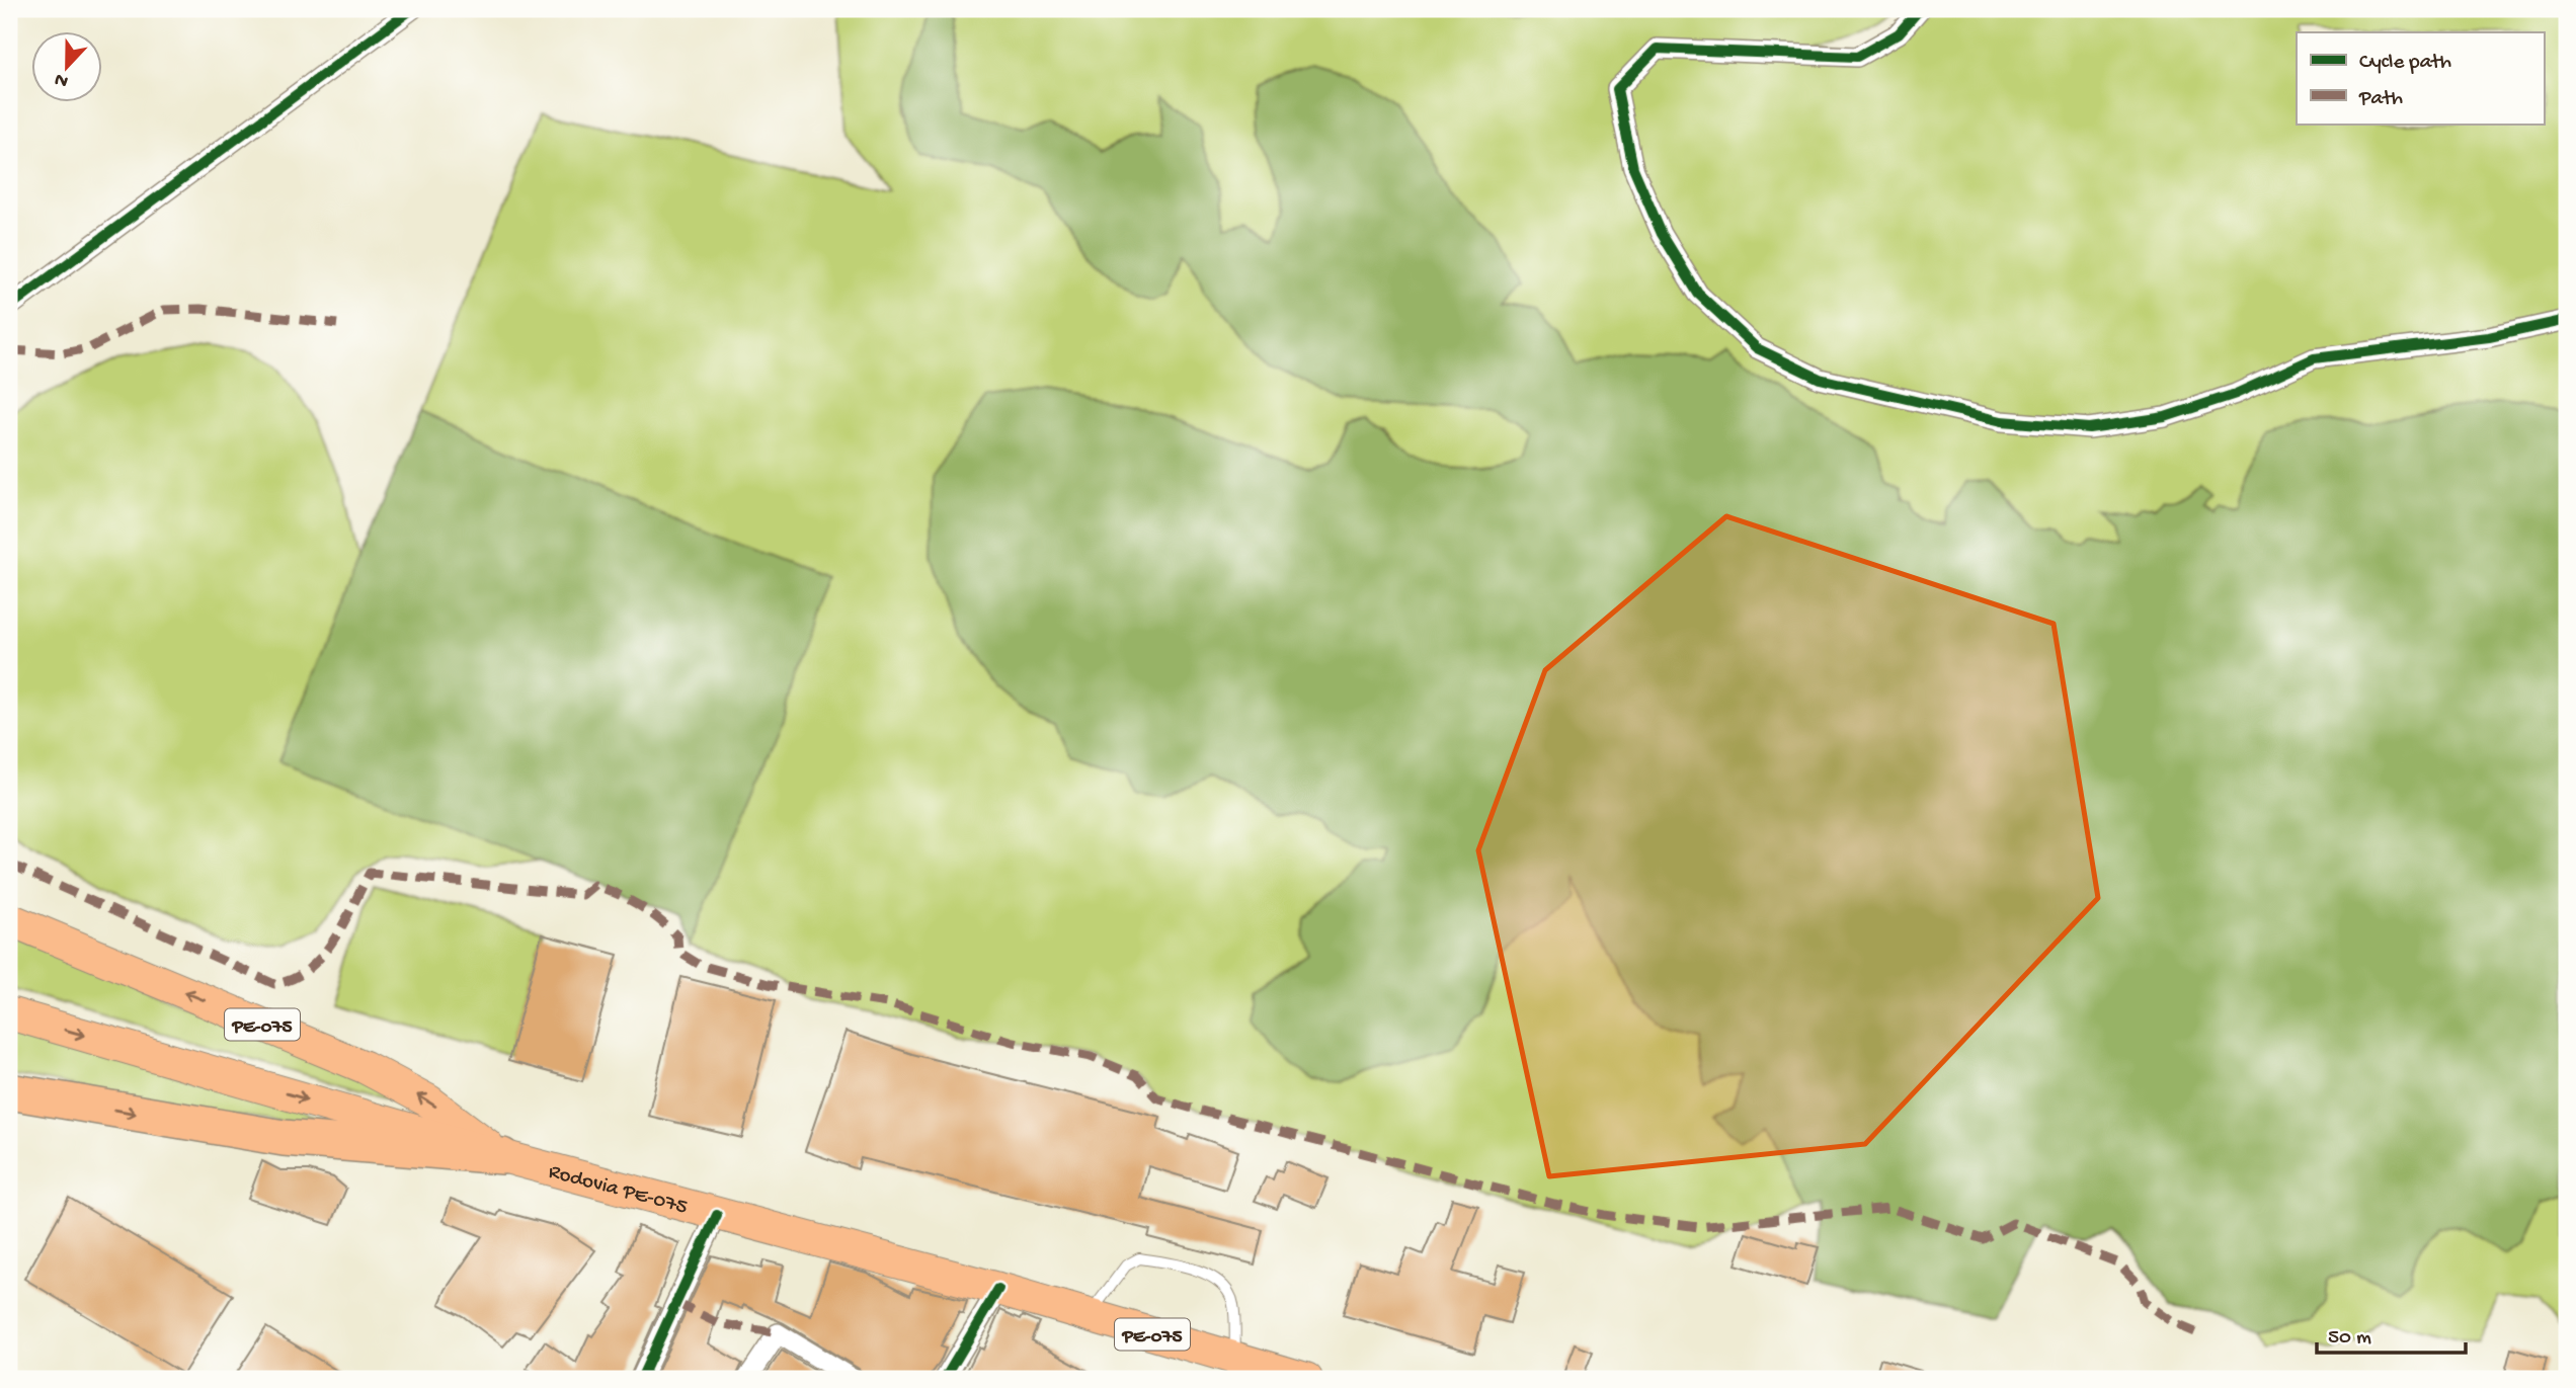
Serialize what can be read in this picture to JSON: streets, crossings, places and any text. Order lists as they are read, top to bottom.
{
  "streets": {
    "main road": ["PE-075", "Rodovia PE-075"]
  },
  "crossings": [
    ["PE-075", "Rodovia PE-075"]
  ],
  "legend": ["Cycle path", "Path"],
  "scale_bar": "50 m",
  "north": "bottom"
}
